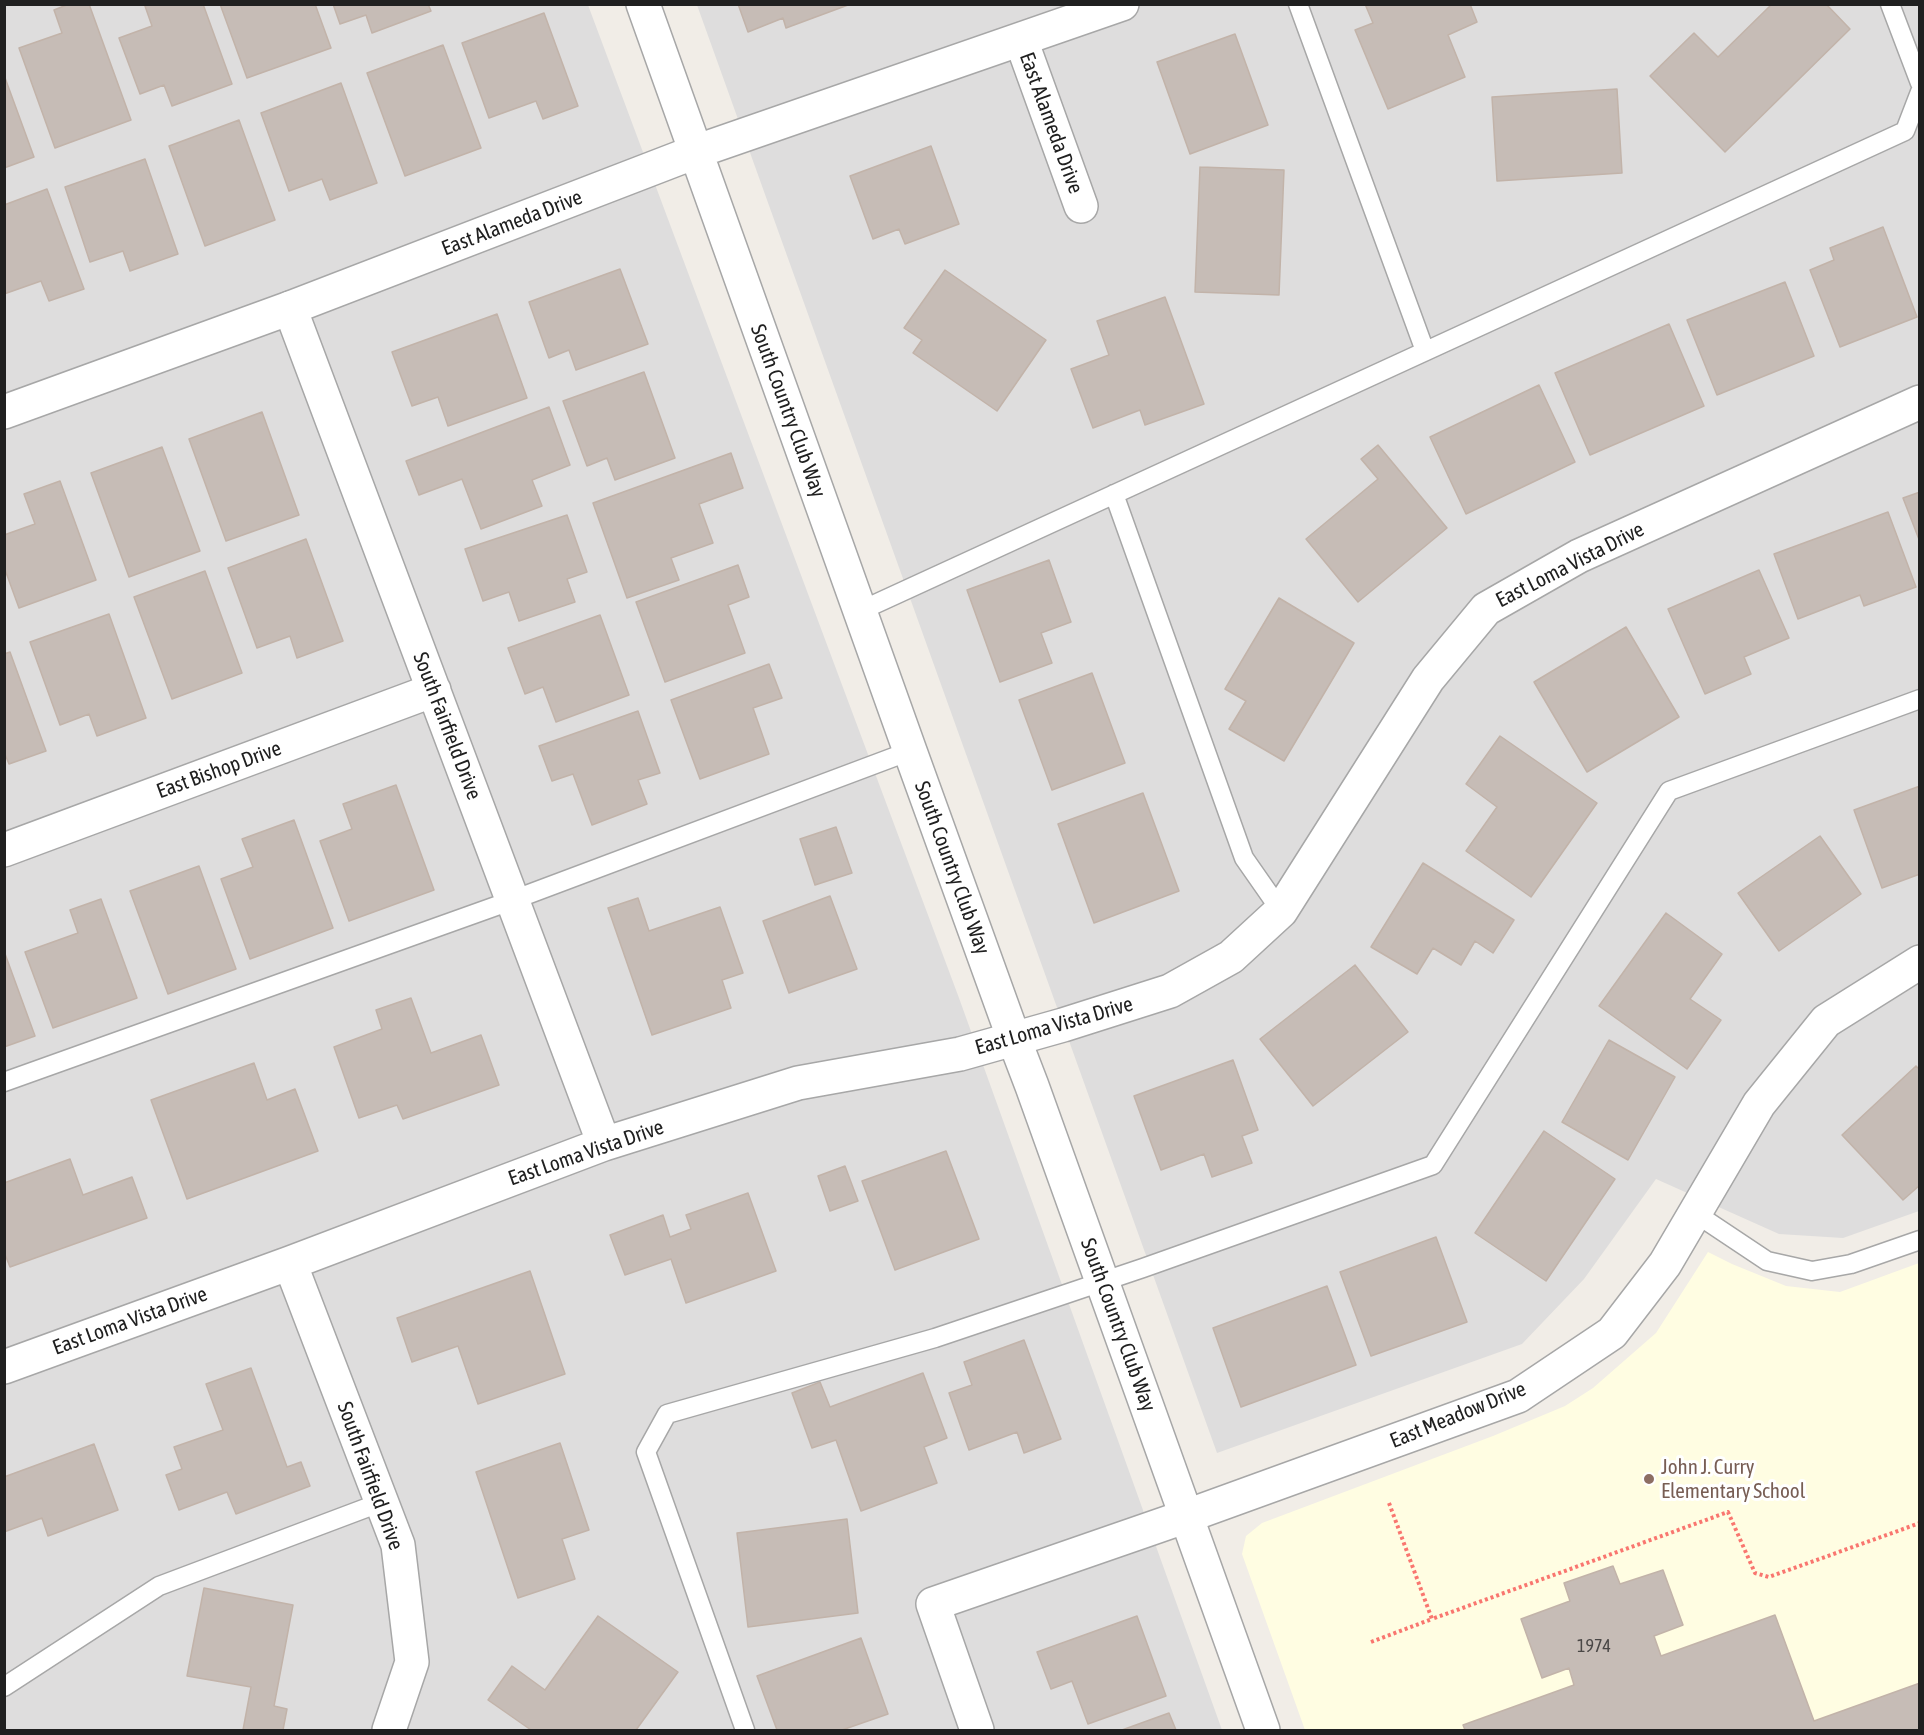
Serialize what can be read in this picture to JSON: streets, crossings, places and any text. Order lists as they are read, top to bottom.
{
  "streets": {
    "street": [
      "East Alameda Drive",
      "South Country Club Way",
      "East Loma Vista Drive",
      "South Fairfield Drive",
      "East Bishop Drive",
      "East Meadow Drive"
    ]
  },
  "crossings": [
    ["East Alameda Drive", "South Country Club Way"],
    ["East Alameda Drive", "South Fairfield Drive"],
    ["South Country Club Way", "East Loma Vista Drive"],
    ["South Country Club Way", "East Meadow Drive"],
    ["East Loma Vista Drive", "South Fairfield Drive"],
    ["South Fairfield Drive", "East Bishop Drive"]
  ],
  "places": ["John J. Curry Elementary School"],
  "house_numbers": ["1974"]
}
